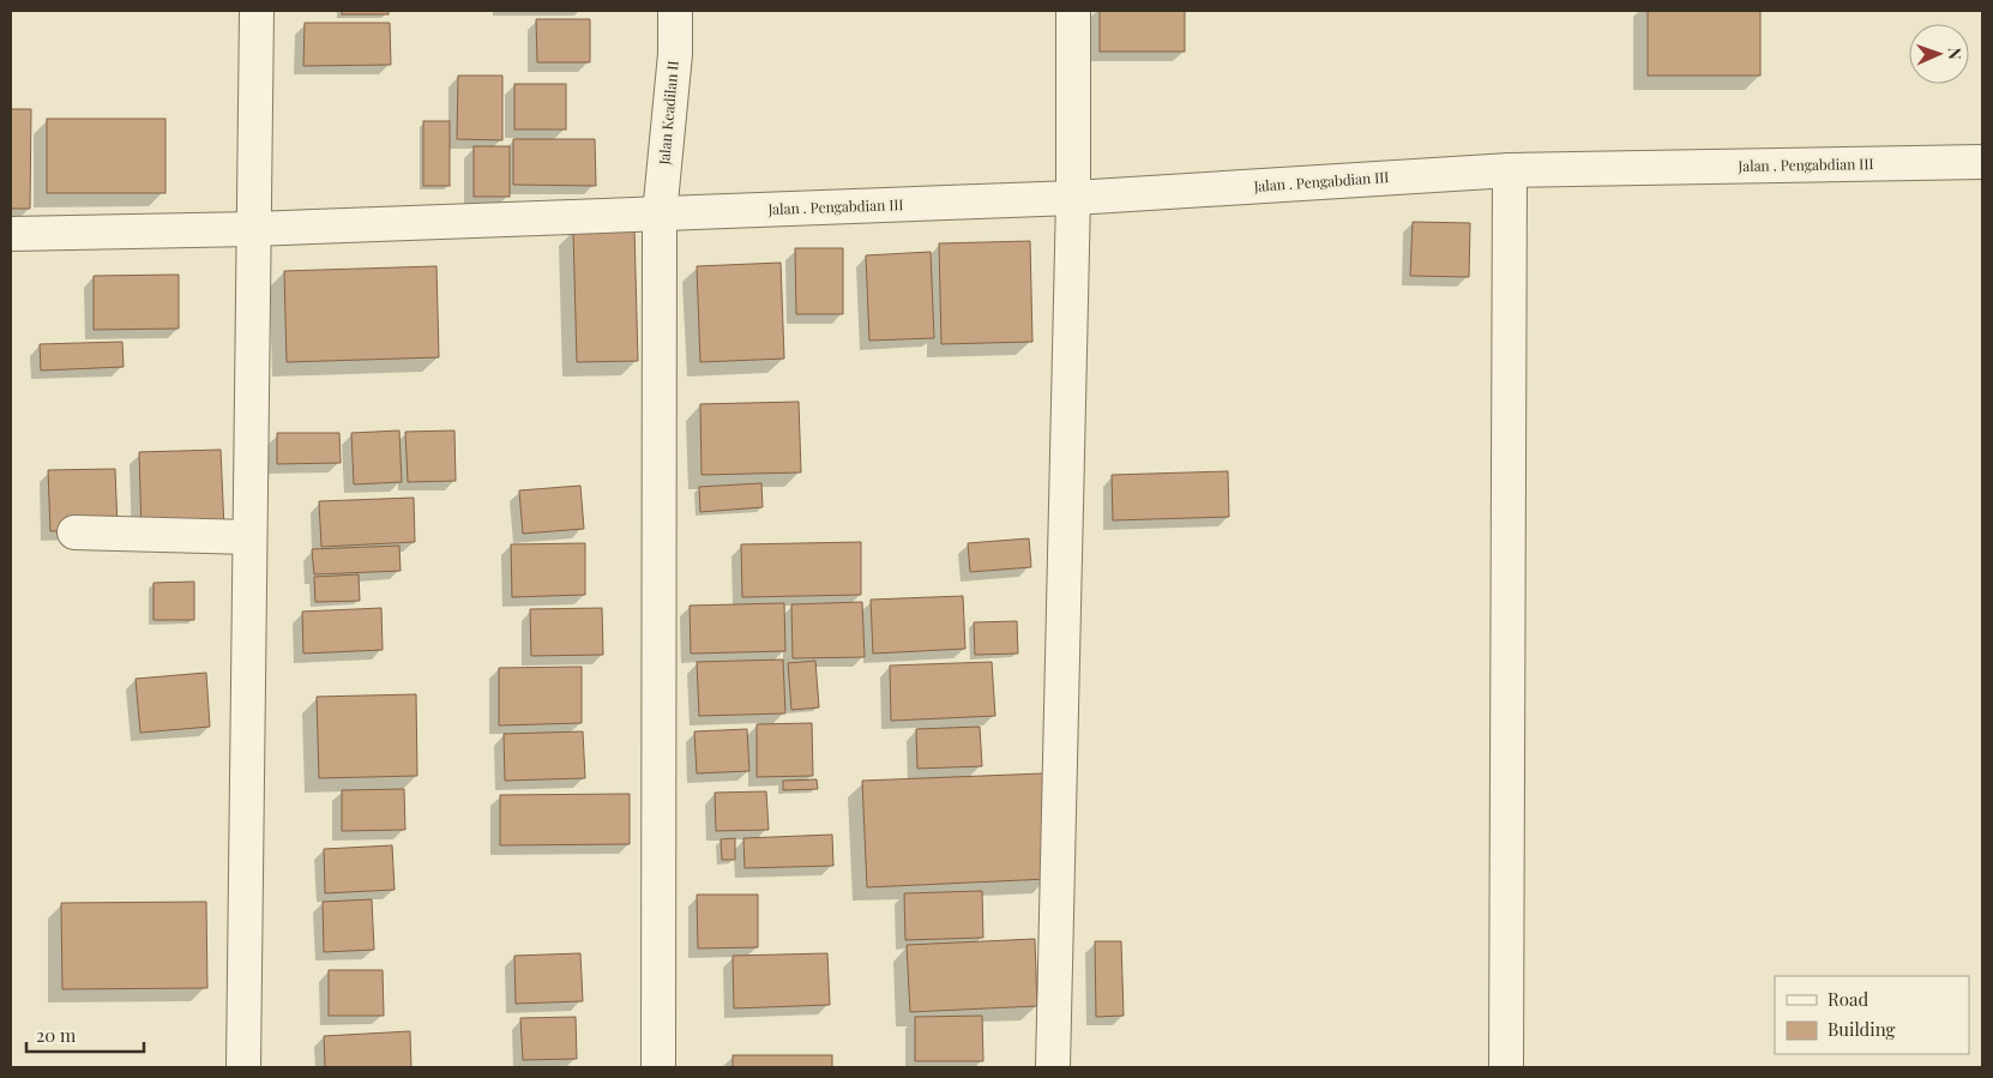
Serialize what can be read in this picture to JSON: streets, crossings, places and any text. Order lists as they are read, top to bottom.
{
  "streets": {
    "street": ["Jalan Keadilan II", "Jalan . Pengabdian III"]
  },
  "crossings": [
    ["Jalan Keadilan II", "Jalan . Pengabdian III"]
  ],
  "legend": ["Road", "Building"],
  "scale_bar": "20 m",
  "north": "right"
}
